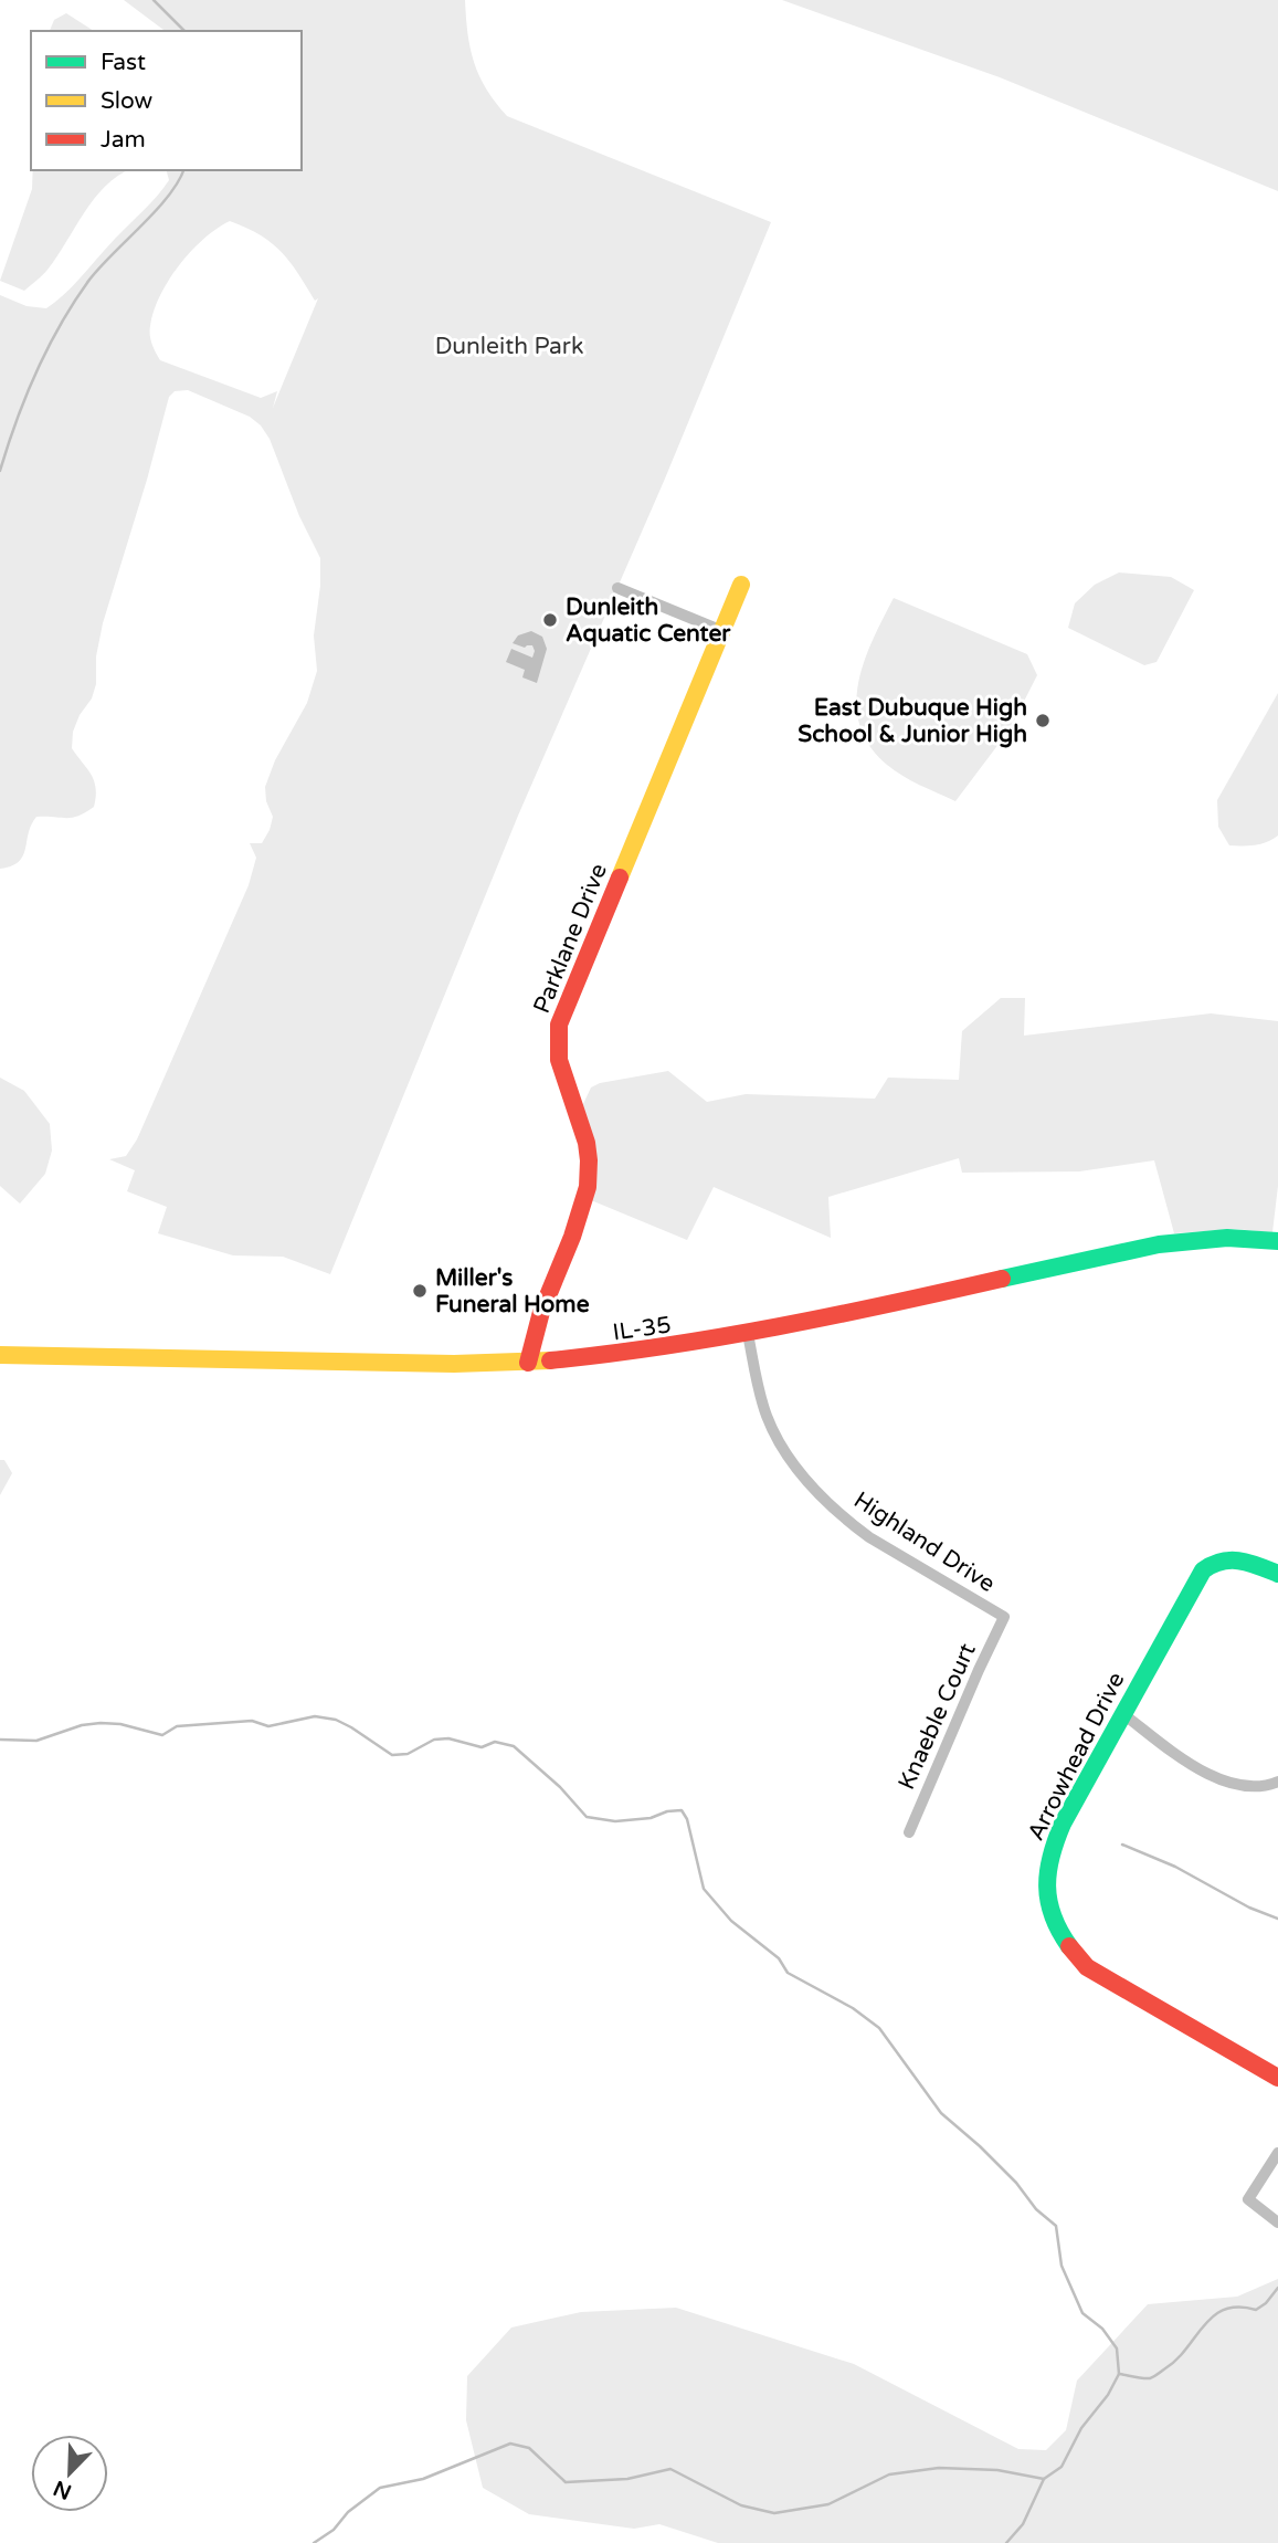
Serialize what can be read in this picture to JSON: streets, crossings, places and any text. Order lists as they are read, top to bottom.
{
  "streets": {
    "street": [
      "Parklane Drive",
      "IL-35",
      "Highland Drive",
      "Knaeble Court",
      "Arrowhead Drive"
    ]
  },
  "crossings": [
    ["Parklane Drive", "IL-35"],
    ["IL-35", "Highland Drive"],
    ["Highland Drive", "Knaeble Court"]
  ],
  "parks": ["Dunleith Park"],
  "places": ["Dunleith Aquatic Center", "East Dubuque High School & Junior High", "Miller's Funeral Home"],
  "legend": ["Fast", "Slow", "Jam"],
  "north": "bottom left"
}
